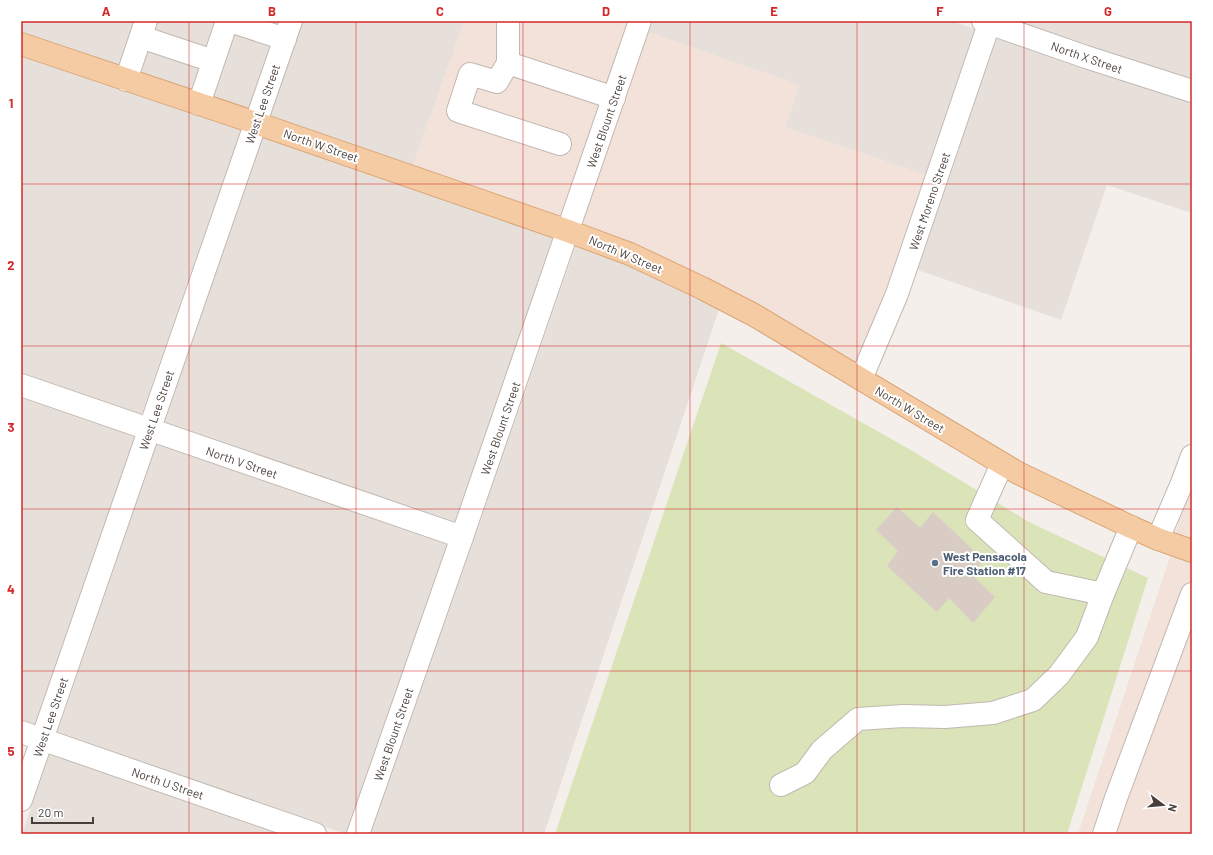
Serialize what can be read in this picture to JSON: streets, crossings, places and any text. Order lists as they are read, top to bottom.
{
  "streets": {
    "main road": ["North W Street"],
    "street": [
      "North X Street",
      "West Lee Street",
      "West Blount Street",
      "West Moreno Street",
      "North V Street",
      "North U Street"
    ]
  },
  "crossings": [
    ["North X Street", "West Moreno Street"],
    ["West Lee Street", "North W Street"],
    ["West Lee Street", "North V Street"],
    ["West Lee Street", "North U Street"],
    ["West Blount Street", "North W Street"],
    ["West Blount Street", "North V Street"],
    ["North W Street", "West Moreno Street"]
  ],
  "places": ["West Pensacola Fire Station #17"],
  "scale_bar": "20 m",
  "north": "right",
  "grid": {
    "columns": [
      "A",
      "B",
      "C",
      "D",
      "E",
      "F",
      "G"
    ],
    "rows": [
      "1",
      "2",
      "3",
      "4",
      "5"
    ]
  }
}
